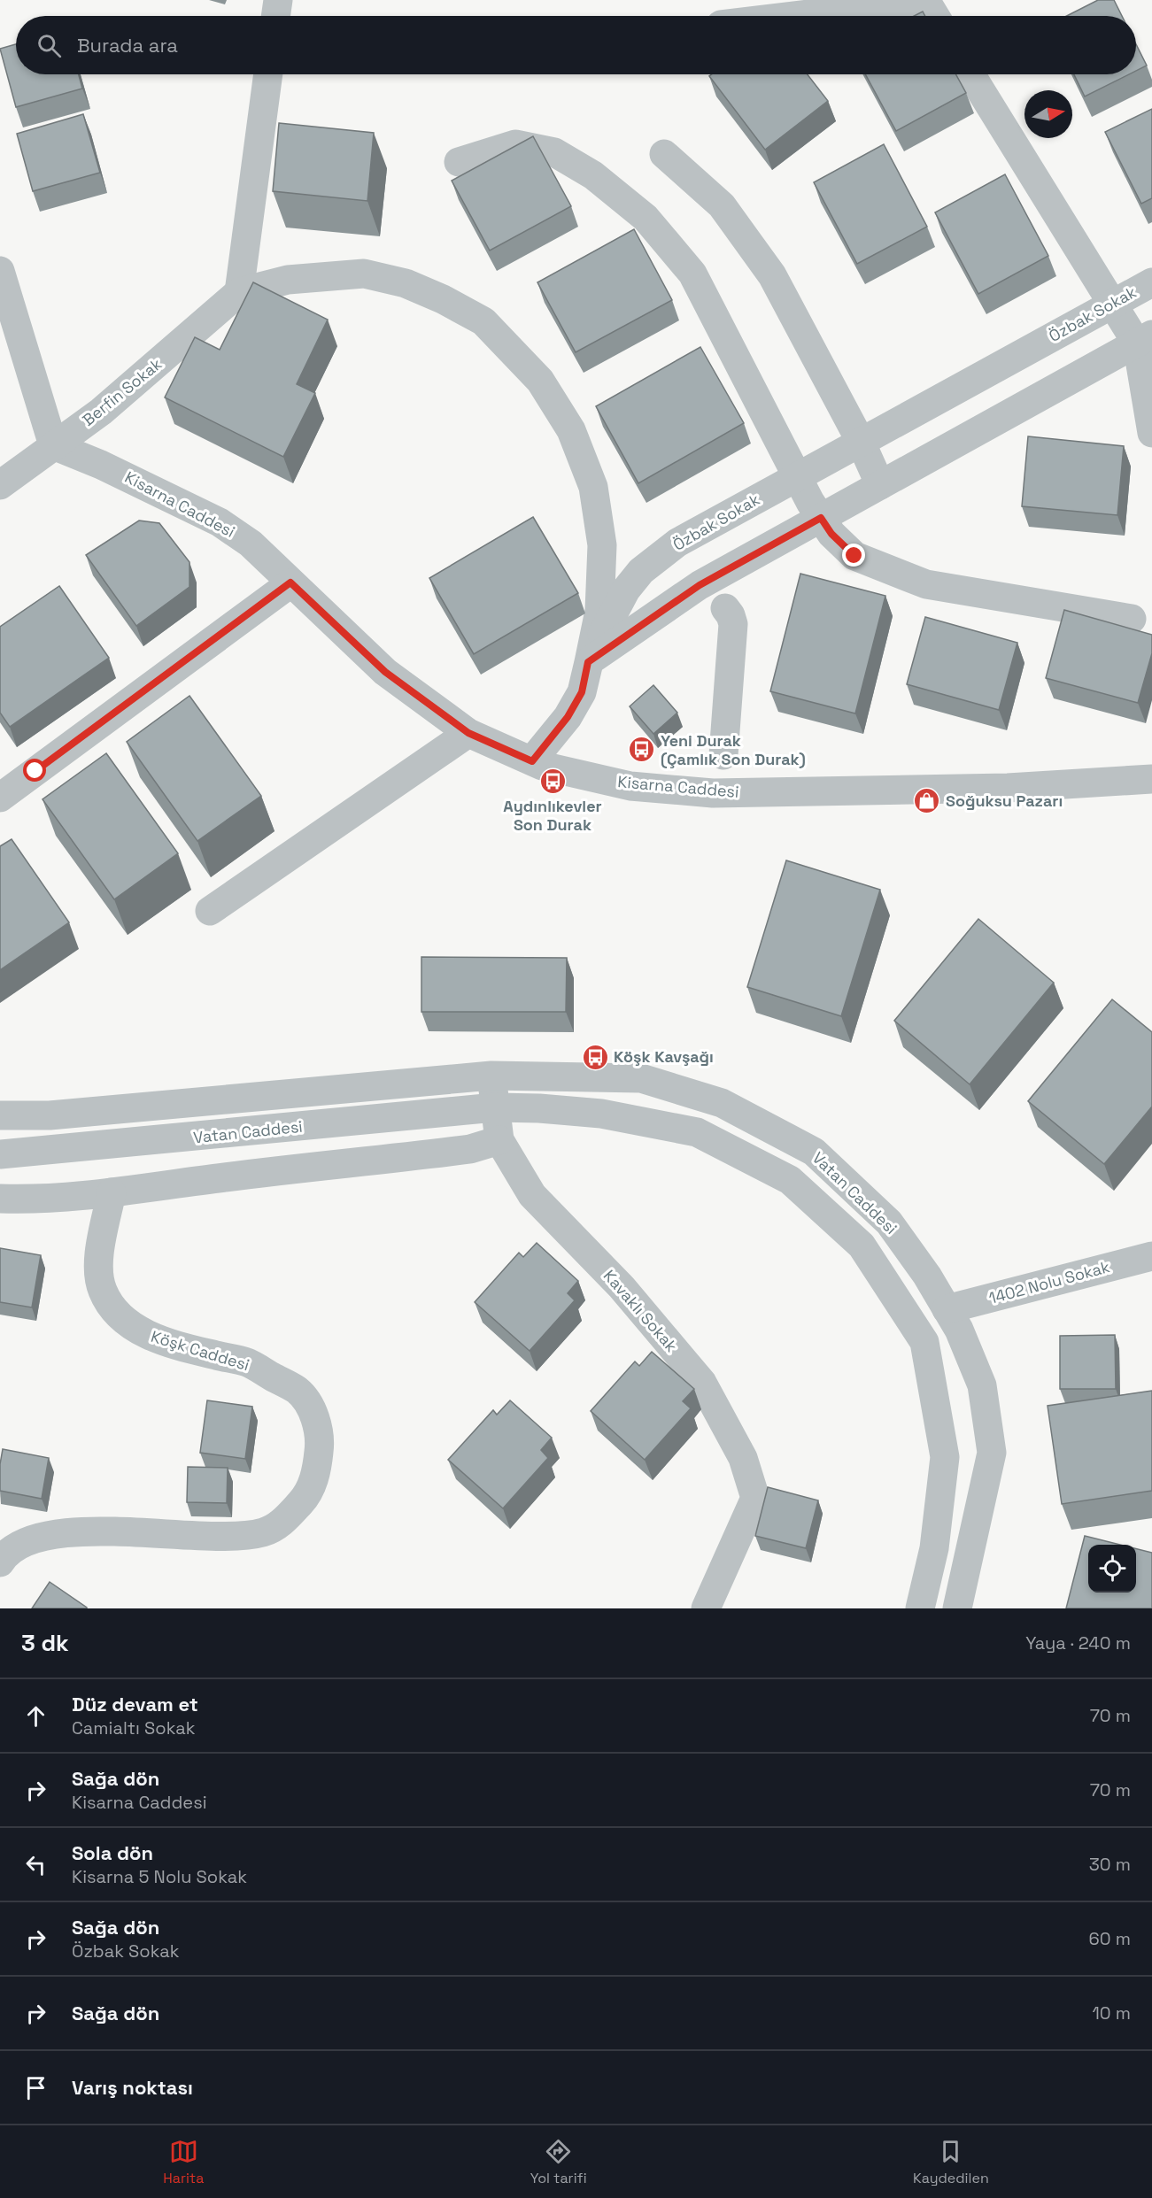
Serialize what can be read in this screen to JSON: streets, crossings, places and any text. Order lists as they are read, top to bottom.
{
  "streets": {
    "street": [
      "Özbak Sokak",
      "Berfin Sokak",
      "Kisarna Caddesi",
      "Vatan Caddesi",
      "1402 Nolu Sokak",
      "Kavaklı Sokak",
      "Köşk Caddesi"
    ]
  },
  "crossings": [
    ["Berfin Sokak", "Kisarna Caddesi"],
    ["Vatan Caddesi", "1402 Nolu Sokak"]
  ],
  "places": {
    "bus stop": ["Yeni Durak (Çamlık Son Durak)", "Aydınlıkevler Son Durak", "Köşk Kavşağı"],
    "shop": ["Soğuksu Pazarı"]
  },
  "north": "right",
  "page": {
    "search": "Burada ara",
    "heading": ["3 dk", "Yaya · 240 m"],
    "list": [
      ["Düz devam et", "Camialtı Sokak", "70 m"],
      ["Sağa dön", "Kisarna Caddesi", "70 m"],
      ["Sola dön", "Kisarna 5 Nolu Sokak", "30 m"],
      ["Sağa dön", "Özbak Sokak", "60 m"],
      ["Sağa dön", "10 m"],
      "Varış noktası"
    ],
    "nav": ["Harita", "Yol tarifi", "Kaydedilen"]
  }
}
